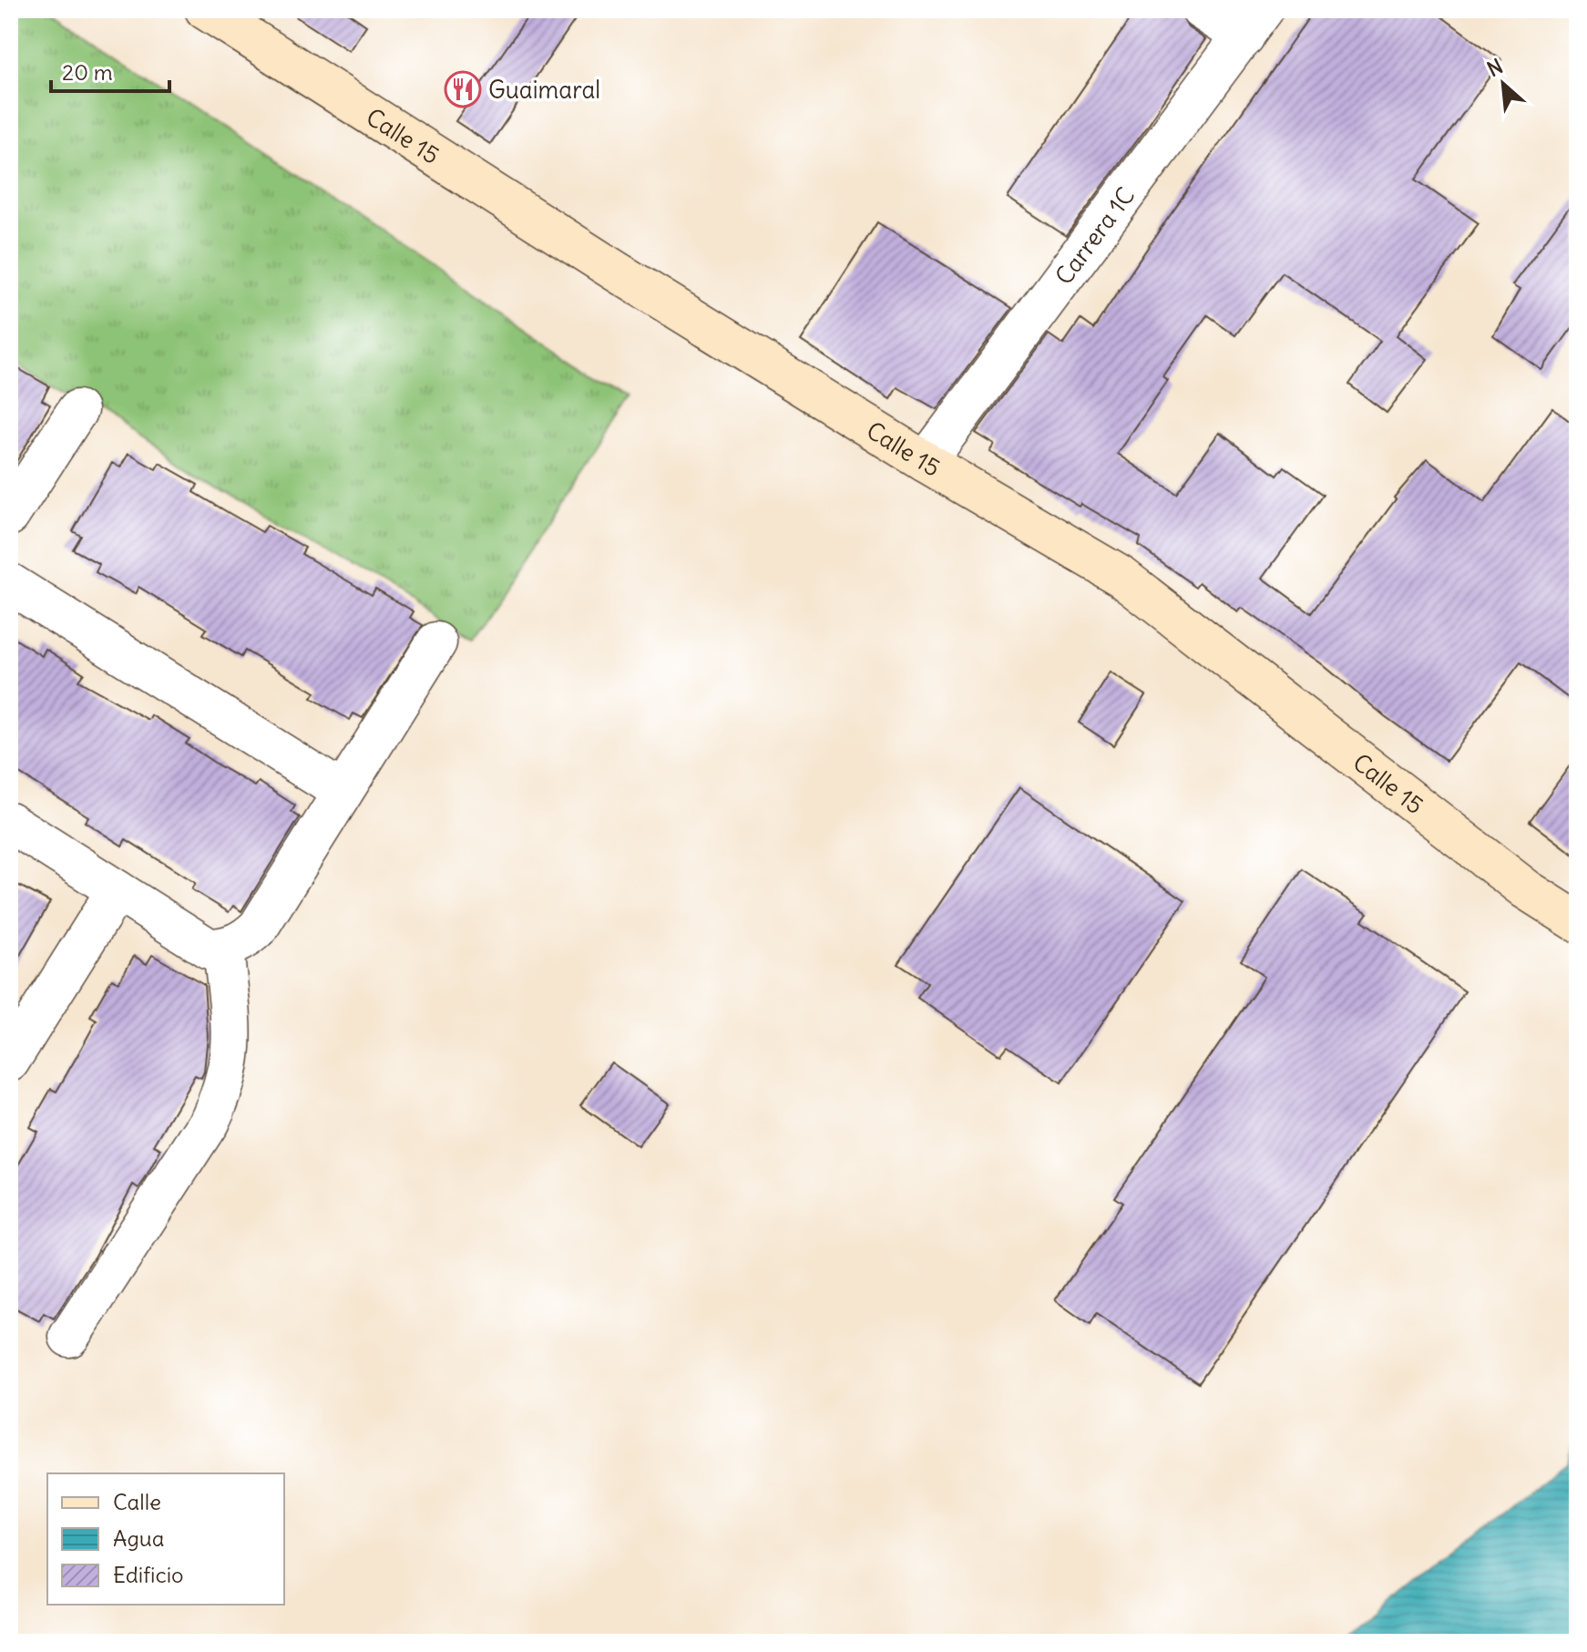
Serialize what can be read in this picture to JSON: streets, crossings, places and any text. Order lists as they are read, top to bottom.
{
  "streets": {
    "street": ["Calle 15", "Carrera 1C"]
  },
  "crossings": [
    ["Calle 15", "Carrera 1C"]
  ],
  "places": {
    "restaurant": ["Guaimaral"]
  },
  "legend": ["Calle", "Agua", "Edificio"],
  "scale_bar": "20 m",
  "north": "top left"
}
